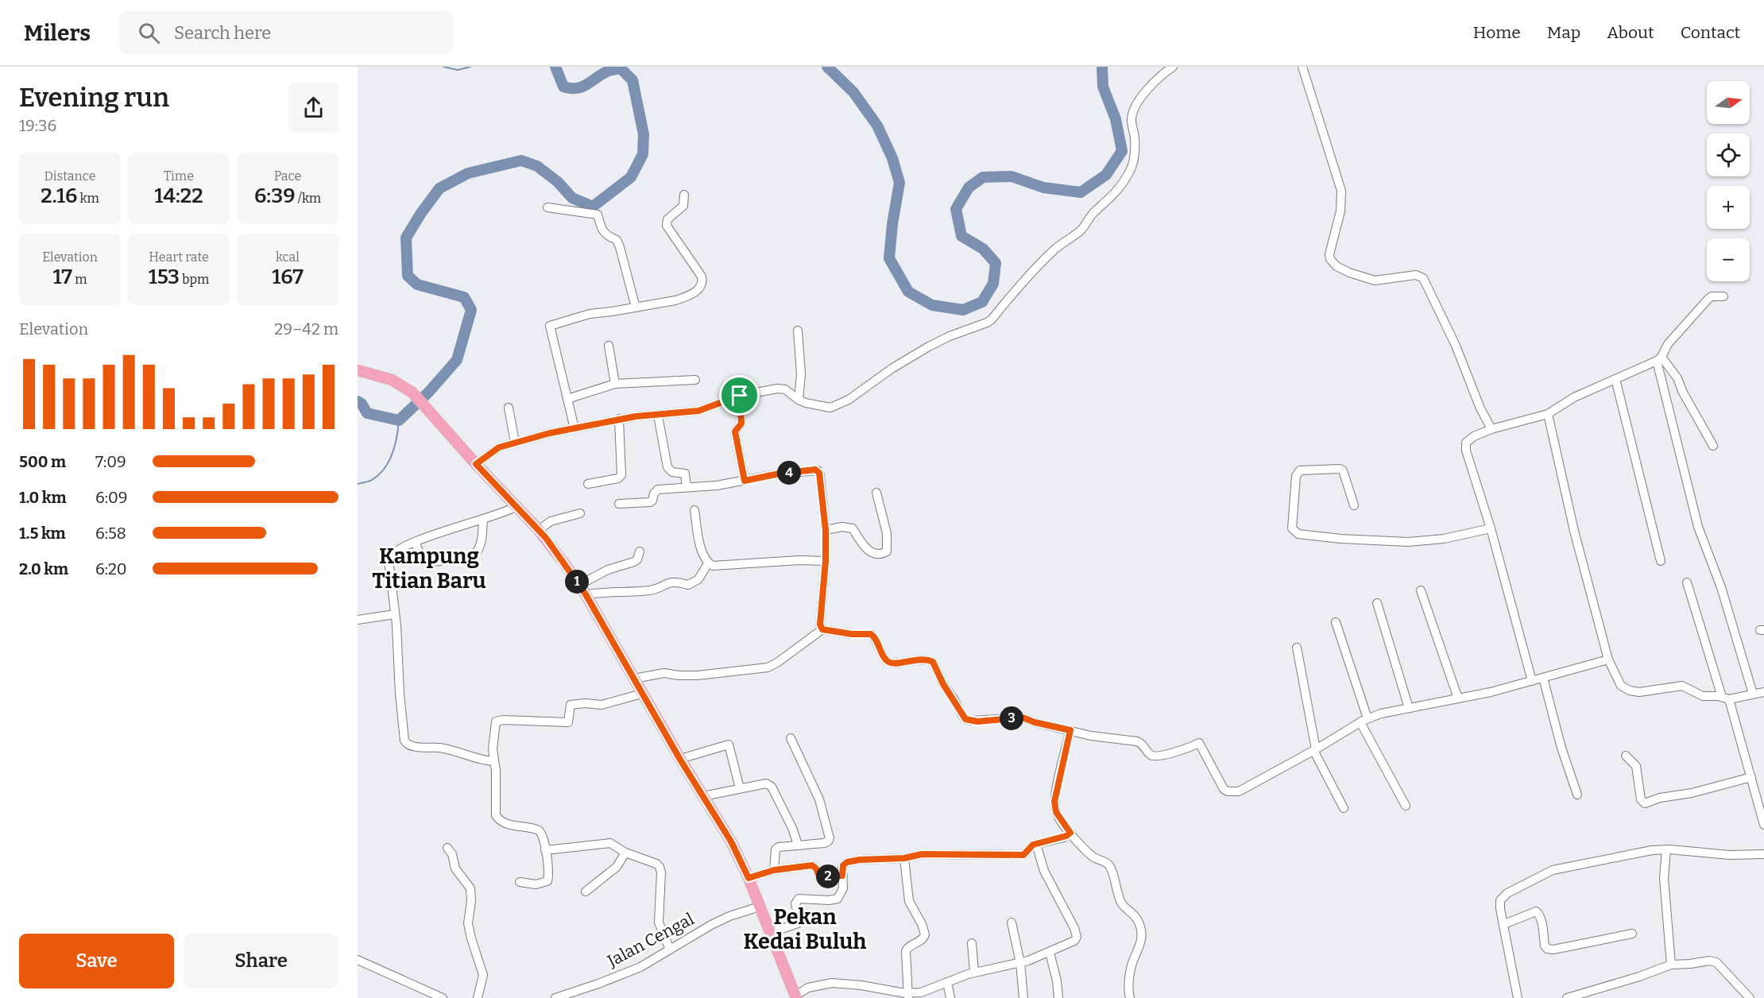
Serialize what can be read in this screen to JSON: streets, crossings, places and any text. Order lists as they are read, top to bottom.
{
  "streets": {
    "street": ["Jalan Cengal"]
  },
  "districts": ["Kampung Titian Baru", "Pekan Kedai Buluh"],
  "north": "right",
  "page": {
    "header": "Milers",
    "search": "Search here",
    "nav": [
      "Home",
      "Map",
      "About",
      "Contact"
    ],
    "heading": ["Evening run", "19:36"],
    "map_buttons": ["+", "−"],
    "stats": [
      ["Distance", "2.16 km"],
      ["Time", "14:22"],
      ["Pace", "6:39 /km"],
      ["Elevation", "17 m"],
      ["Heart rate", "153 bpm"],
      ["kcal", "167"]
    ],
    "chart": ["Elevation", "29–42 m"],
    "list": [
      {
        "name": "500 m",
        "note": "7:09"
      },
      {
        "name": "1.0 km",
        "note": "6:09"
      },
      {
        "name": "1.5 km",
        "note": "6:58"
      },
      {
        "name": "2.0 km",
        "note": "6:20"
      }
    ],
    "pins": [
      "4",
      "1",
      "3",
      "2"
    ],
    "buttons": ["Save", "Share"]
  }
}
